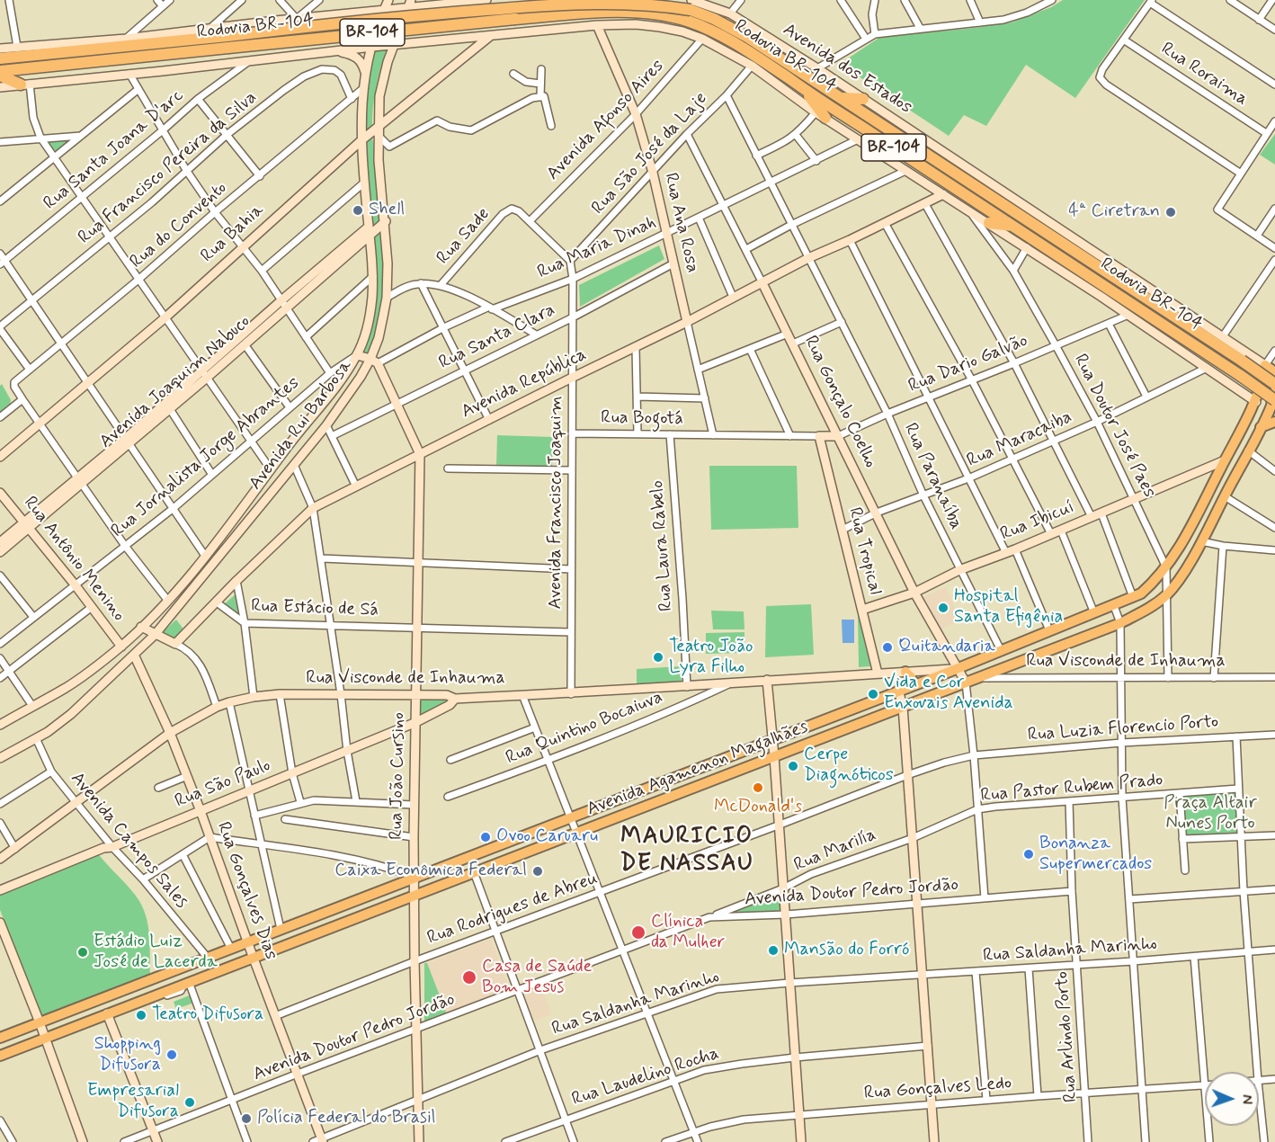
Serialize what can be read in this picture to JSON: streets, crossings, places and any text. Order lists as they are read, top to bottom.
{
  "streets": {
    "highway": ["Rodovia BR-104", "BR-104"],
    "main road": ["Avenida Agamenon Magalhães"],
    "street": [
      "Avenida dos Estados",
      "Rua Roraima",
      "Avenida Afonso Aires",
      "Rua Santa Joana D'arc",
      "Rua São José da Laje",
      "Rua Francisco Pereira da Silva",
      "Rua Ana Rosa",
      "Rua do Convento",
      "Rua Bahia",
      "Rua Sade",
      "Rua Maria Dinah",
      "Rua Santa Clara",
      "Rua Dario Galvão",
      "Avenida Joaquim Nabuco",
      "Avenida República",
      "Rua Gonçalo Coelho",
      "Rua Bogotá",
      "Avenida Rui Barbosa",
      "Rua Doutor José Paes",
      "Rua Maracaiba",
      "Rua Jornalista Jorge Abrantes",
      "Rua Paranaíba",
      "Avenida Francisco Joaquim",
      "Rua Ibicuí",
      "Rua Laura Rabelo",
      "Rua Tropical",
      "Rua Antônio Menino",
      "Rua Estácio de Sá",
      "Rua Visconde de Inhauma",
      "Rua Quintino Bocaiuva",
      "Rua Luzia Florencio Porto",
      "Rua João Cursino",
      "Rua São Paulo",
      "Rua Pastor Rubem Prado",
      "Avenida Campos Sales",
      "Rua Marilía",
      "Rua Gonçalves Dias",
      "Avenida Doutor Pedro Jordão",
      "Rua Rodrigues de Abreu",
      "Rua Saldanha Marinho",
      "Rua Arlindo Porto",
      "Rua Laudelino Rocha",
      "Rua Gonçalves Ledo"
    ]
  },
  "crossings": [
    ["Rodovia BR-104", "Avenida dos Estados"],
    ["Avenida dos Estados", "Avenida Agamenon Magalhães"],
    ["Avenida Afonso Aires", "Rua Ana Rosa"],
    ["Avenida Afonso Aires", "Rua Sade"],
    ["Rua São José da Laje", "Rua Ana Rosa"],
    ["Rua São José da Laje", "Rua Gonçalo Coelho"],
    ["Rua São José da Laje", "Rua Paranaíba"],
    ["Rua São José da Laje", "Avenida Francisco Joaquim"],
    ["Rua Francisco Pereira da Silva", "Rua do Convento"],
    ["Rua Ana Rosa", "Rua Maria Dinah"],
    ["Rua Ana Rosa", "Rua Santa Clara"],
    ["Rua Ana Rosa", "Avenida República"],
    ["Rua Ana Rosa", "Rua Bogotá"],
    ["Rua do Convento", "Avenida Rui Barbosa"],
    ["Rua Bahia", "Avenida Rui Barbosa"],
    ["Rua Maria Dinah", "Rua Gonçalo Coelho"],
    ["Rua Maria Dinah", "Avenida Rui Barbosa"],
    ["Rua Maria Dinah", "Rua Paranaíba"],
    ["Rua Maria Dinah", "Avenida Francisco Joaquim"],
    ["Rua Maria Dinah", "Rua João Cursino"],
    ["Rua Santa Clara", "Avenida Francisco Joaquim"],
    ["Rua Santa Clara", "Rua João Cursino"],
    ["Rua Dario Galvão", "Rua Gonçalo Coelho"],
    ["Rua Dario Galvão", "Rua Bogotá"],
    ["Rua Dario Galvão", "Rua Doutor José Paes"],
    ["Rua Dario Galvão", "Rua Paranaíba"],
    ["Rua Dario Galvão", "Rua Tropical"],
    ["Avenida Joaquim Nabuco", "Avenida Rui Barbosa"],
    ["Avenida Joaquim Nabuco", "Rua Antônio Menino"],
    ["Avenida República", "Rua Gonçalo Coelho"],
    ["Avenida República", "Rua Paranaíba"],
    ["Avenida República", "Avenida Francisco Joaquim"],
    ["Avenida República", "Rua Estácio de Sá"],
    ["Avenida República", "Rua João Cursino"],
    ["Rua Gonçalo Coelho", "Rua Maracaiba"],
    ["Rua Gonçalo Coelho", "Rua Ibicuí"],
    ["Rua Gonçalo Coelho", "Rua Visconde de Inhauma"],
    ["Rua Gonçalo Coelho", "Avenida Agamenon Magalhães"],
    ["Rua Bogotá", "Avenida Francisco Joaquim"],
    ["Rua Bogotá", "Rua Laura Rabelo"],
    ["Rua Bogotá", "Rua Tropical"],
    ["Avenida Rui Barbosa", "Rua Jornalista Jorge Abrantes"],
    ["Avenida Rui Barbosa", "Rua Antônio Menino"],
    ["Avenida Rui Barbosa", "Rua João Cursino"],
    ["Avenida Rui Barbosa", "Avenida Campos Sales"],
    ["Avenida Rui Barbosa", "Rua Gonçalves Dias"],
    ["Rua Doutor José Paes", "Rua Maracaiba"],
    ["Rua Doutor José Paes", "Rua Ibicuí"],
    ["Rua Doutor José Paes", "Rua Visconde de Inhauma"],
    ["Rua Doutor José Paes", "Avenida Agamenon Magalhães"],
    ["Rua Maracaiba", "Rua Paranaíba"],
    ["Rua Maracaiba", "Rua Tropical"],
    ["Rua Jornalista Jorge Abrantes", "Rua Antônio Menino"],
    ["Rua Paranaíba", "Rua Ibicuí"],
    ["Rua Paranaíba", "Avenida Agamenon Magalhães"],
    ["Avenida Francisco Joaquim", "Rua Estácio de Sá"],
    ["Avenida Francisco Joaquim", "Rua Visconde de Inhauma"],
    ["Rua Ibicuí", "Rua Tropical"],
    ["Rua Ibicuí", "Avenida Agamenon Magalhães"],
    ["Rua Laura Rabelo", "Rua Visconde de Inhauma"],
    ["Rua Tropical", "Rua Visconde de Inhauma"],
    ["Rua Estácio de Sá", "Rua João Cursino"],
    ["Rua Visconde de Inhauma", "Rua Quintino Bocaiuva"],
    ["Rua Visconde de Inhauma", "Avenida Agamenon Magalhães"],
    ["Rua Visconde de Inhauma", "Rua João Cursino"],
    ["Rua Visconde de Inhauma", "Rua São Paulo"],
    ["Rua Visconde de Inhauma", "Avenida Campos Sales"],
    ["Rua Visconde de Inhauma", "Rua Gonçalves Dias"],
    ["Rua Luzia Florencio Porto", "Rua Rodrigues de Abreu"],
    ["Avenida Agamenon Magalhães", "Rua João Cursino"],
    ["Avenida Agamenon Magalhães", "Avenida Campos Sales"],
    ["Avenida Agamenon Magalhães", "Rua Gonçalves Dias"],
    ["Rua João Cursino", "Rua São Paulo"],
    ["Rua João Cursino", "Avenida Doutor Pedro Jordão"],
    ["Rua João Cursino", "Rua Rodrigues de Abreu"],
    ["Rua João Cursino", "Rua Saldanha Marinho"],
    ["Rua São Paulo", "Avenida Campos Sales"],
    ["Rua São Paulo", "Rua Gonçalves Dias"],
    ["Rua Pastor Rubem Prado", "Rua Marilía"],
    ["Rua Pastor Rubem Prado", "Rua Arlindo Porto"],
    ["Rua Marilía", "Avenida Doutor Pedro Jordão"],
    ["Rua Gonçalves Dias", "Avenida Doutor Pedro Jordão"],
    ["Rua Gonçalves Dias", "Rua Rodrigues de Abreu"],
    ["Rua Gonçalves Dias", "Rua Saldanha Marinho"],
    ["Avenida Doutor Pedro Jordão", "Rua Arlindo Porto"],
    ["Rua Saldanha Marinho", "Rua Arlindo Porto"],
    ["Rua Arlindo Porto", "Rua Gonçalves Ledo"]
  ],
  "districts": ["MAURICIO DE NASSAU"],
  "parks": ["Praça Altair Nunes Porto"],
  "places": [
    "Shell",
    "4ª Ciretran",
    "Hospital Santa Efigênia",
    "Quitandaria",
    "Teatro João Lyra Filho",
    "Vida e Cor Enxovais Avenida",
    "Cerpe Diagnóticos",
    "McDonald's",
    "Ovoo Caruaru",
    "Bonanza Supermercados",
    "Caixa Econômica Federal",
    "Clínica da Mulher",
    "Mansão do Forró",
    "Estádio Luiz José de Lacerda",
    "Casa de Saúde Bom Jesus",
    "Teatro Difusora",
    "Shopping Difusora",
    "Empresarial Difusora",
    "Polícia Federal do Brasil"
  ],
  "north": "right"
}
